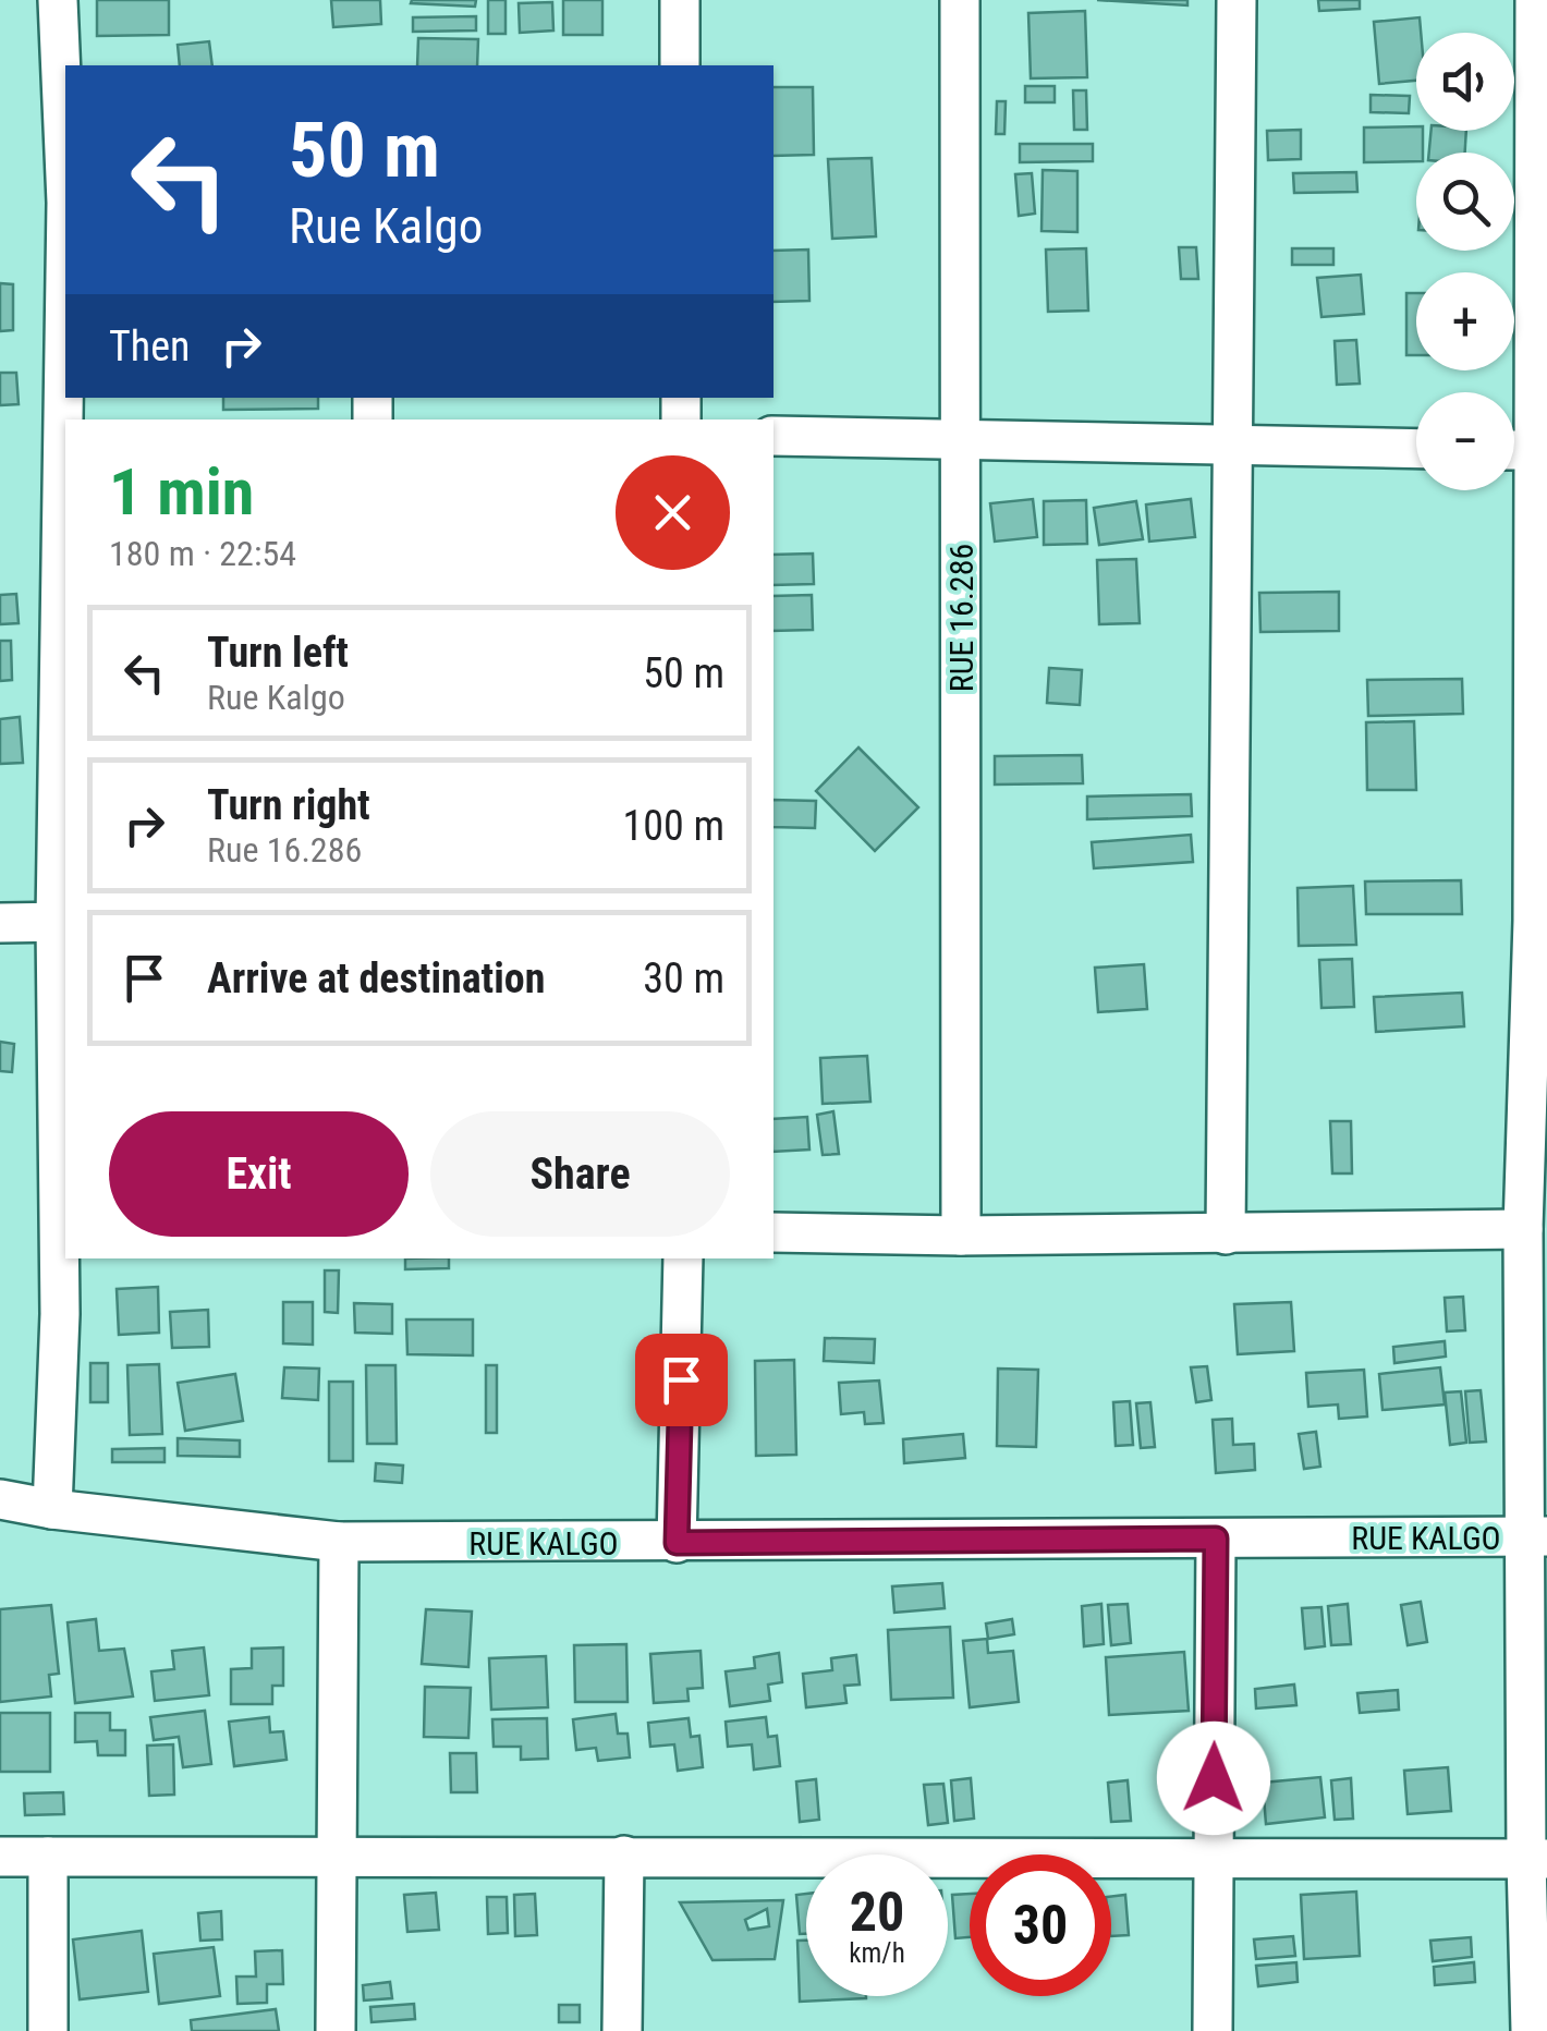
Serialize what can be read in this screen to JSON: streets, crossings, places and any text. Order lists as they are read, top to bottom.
{
  "streets": {
    "street": ["RUE 16.286", "RUE KALGO"]
  },
  "page": {
    "map_buttons": ["+", "−"],
    "turn": ["50 m", "Rue Kalgo"],
    "then": "Then",
    "heading": ["1 min", "180 m · 22:54"],
    "list": [
      {
        "name": "Turn left",
        "note": "Rue Kalgo",
        "value": "50 m"
      },
      {
        "name": "Turn right",
        "note": "Rue 16.286",
        "value": "100 m"
      },
      {
        "name": "Arrive at destination",
        "value": "30 m"
      }
    ],
    "buttons": ["Exit", "Share"],
    "speed": "20 km/h",
    "limit": "30"
  }
}
